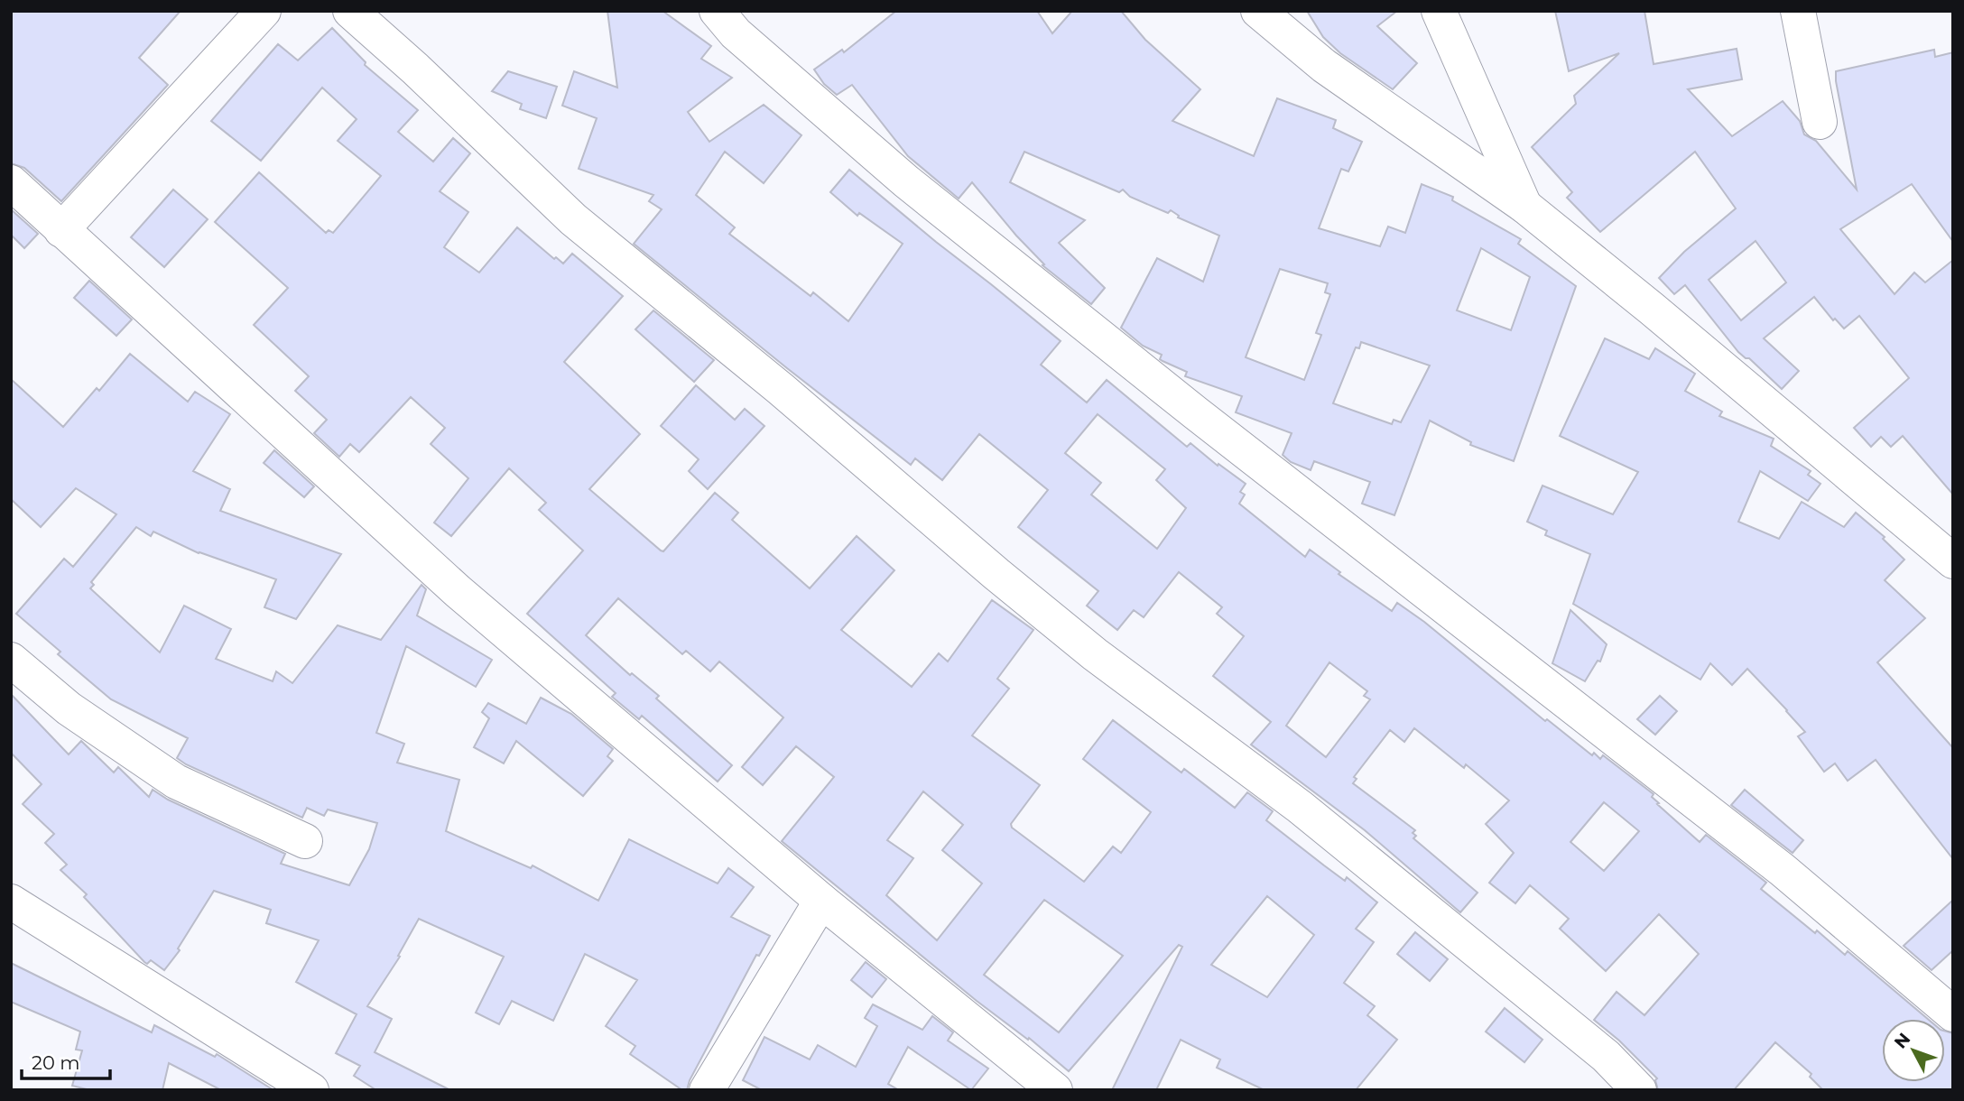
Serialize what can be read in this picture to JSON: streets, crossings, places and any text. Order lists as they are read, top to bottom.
{
  "scale_bar": "20 m",
  "north": "top left"
}
